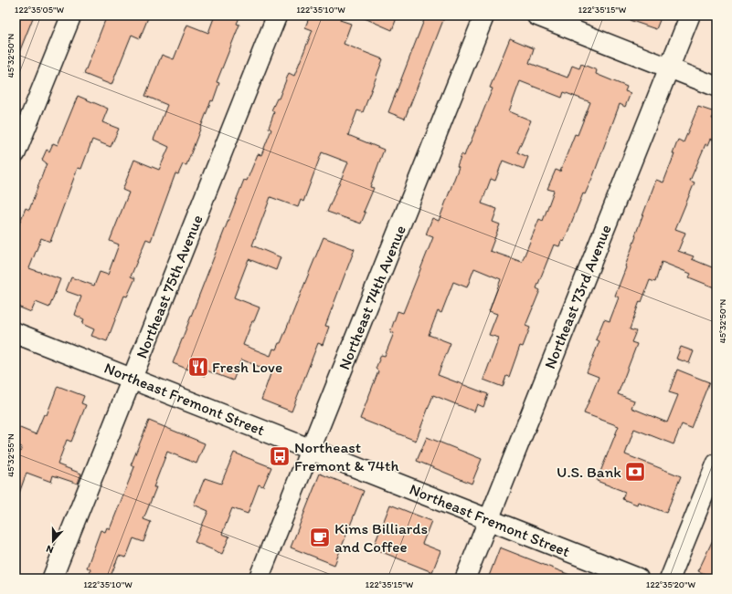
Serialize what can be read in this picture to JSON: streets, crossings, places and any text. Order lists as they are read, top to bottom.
{
  "streets": {
    "street": [
      "Northeast 75th Avenue",
      "Northeast 73rd Avenue",
      "Northeast 74th Avenue",
      "Northeast Fremont Street"
    ]
  },
  "crossings": [
    ["Northeast 75th Avenue", "Northeast Fremont Street"],
    ["Northeast 73rd Avenue", "Northeast Fremont Street"],
    ["Northeast 74th Avenue", "Northeast Fremont Street"]
  ],
  "places": {
    "restaurant": ["Fresh Love"],
    "bus stop": ["Northeast Fremont & 74th"],
    "bank": ["U.S. Bank"],
    "cafe": ["Kims Billiards and Coffee"]
  },
  "north": "bottom",
  "coordinates": [
    "122°35'05\"W",
    "122°35'10\"W",
    "122°35'15\"W",
    "45°32'50\"N",
    "45°32'55\"N",
    "122°35'20\"W"
  ]
}
